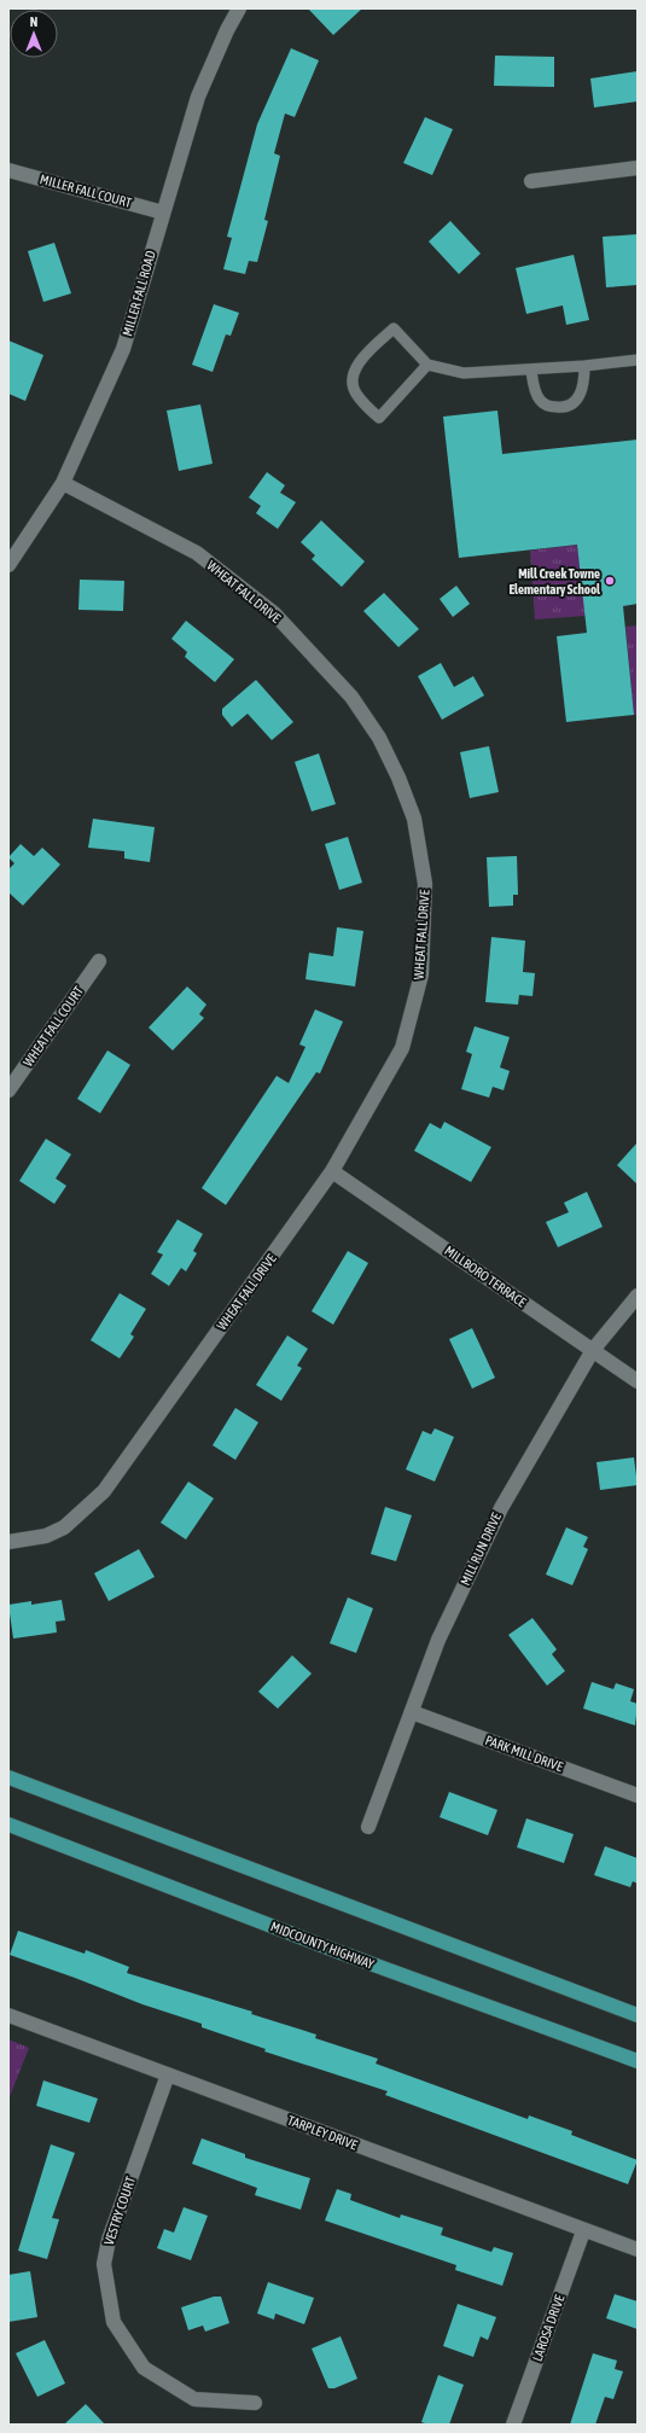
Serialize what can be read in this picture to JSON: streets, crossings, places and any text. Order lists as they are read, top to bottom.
{
  "streets": {
    "main road": ["MIDCOUNTY HIGHWAY"],
    "street": [
      "MILLER FALL COURT",
      "MILLER FALL ROAD",
      "WHEAT FALL DRIVE",
      "WHEAT FALL COURT",
      "MILLBORO TERRACE",
      "MILL RUN DRIVE",
      "PARK MILL DRIVE",
      "TARPLEY DRIVE",
      "VESTRY COURT",
      "LAROSA DRIVE"
    ]
  },
  "crossings": [
    ["MILLER FALL COURT", "MILLER FALL ROAD"],
    ["MILLER FALL ROAD", "WHEAT FALL DRIVE"],
    ["WHEAT FALL DRIVE", "MILLBORO TERRACE"],
    ["MILLBORO TERRACE", "MILL RUN DRIVE"],
    ["MILL RUN DRIVE", "PARK MILL DRIVE"],
    ["TARPLEY DRIVE", "VESTRY COURT"],
    ["TARPLEY DRIVE", "LAROSA DRIVE"]
  ],
  "places": ["Mill Creek Towne Elementary School"],
  "north": "top"
}
